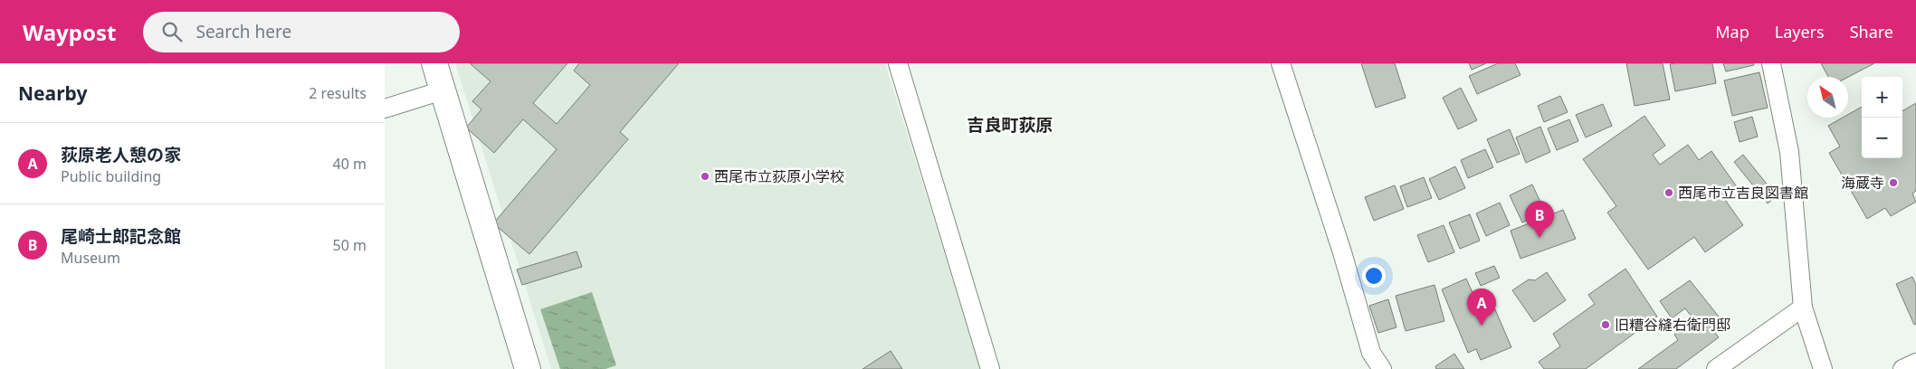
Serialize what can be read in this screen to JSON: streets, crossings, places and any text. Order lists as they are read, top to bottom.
{
  "districts": ["吉良町荻原"],
  "places": [
    "西尾市立荻原小学校",
    "海蔵寺",
    "西尾市立吉良図書館",
    "旧糟谷縫右衛門邸"
  ],
  "north": "top left",
  "page": {
    "header": "Waypost",
    "search": "Search here",
    "nav": ["Map", "Layers", "Share"],
    "heading": ["Nearby", "2 results"],
    "map_buttons": ["+", "−"],
    "list": [
      {
        "mark": "A",
        "name": "荻原老人憩の家",
        "note": "Public building",
        "value": "40 m"
      },
      {
        "mark": "B",
        "name": "尾崎士郎記念館",
        "note": "Museum",
        "value": "50 m"
      }
    ],
    "pins": ["B", "A"]
  }
}
